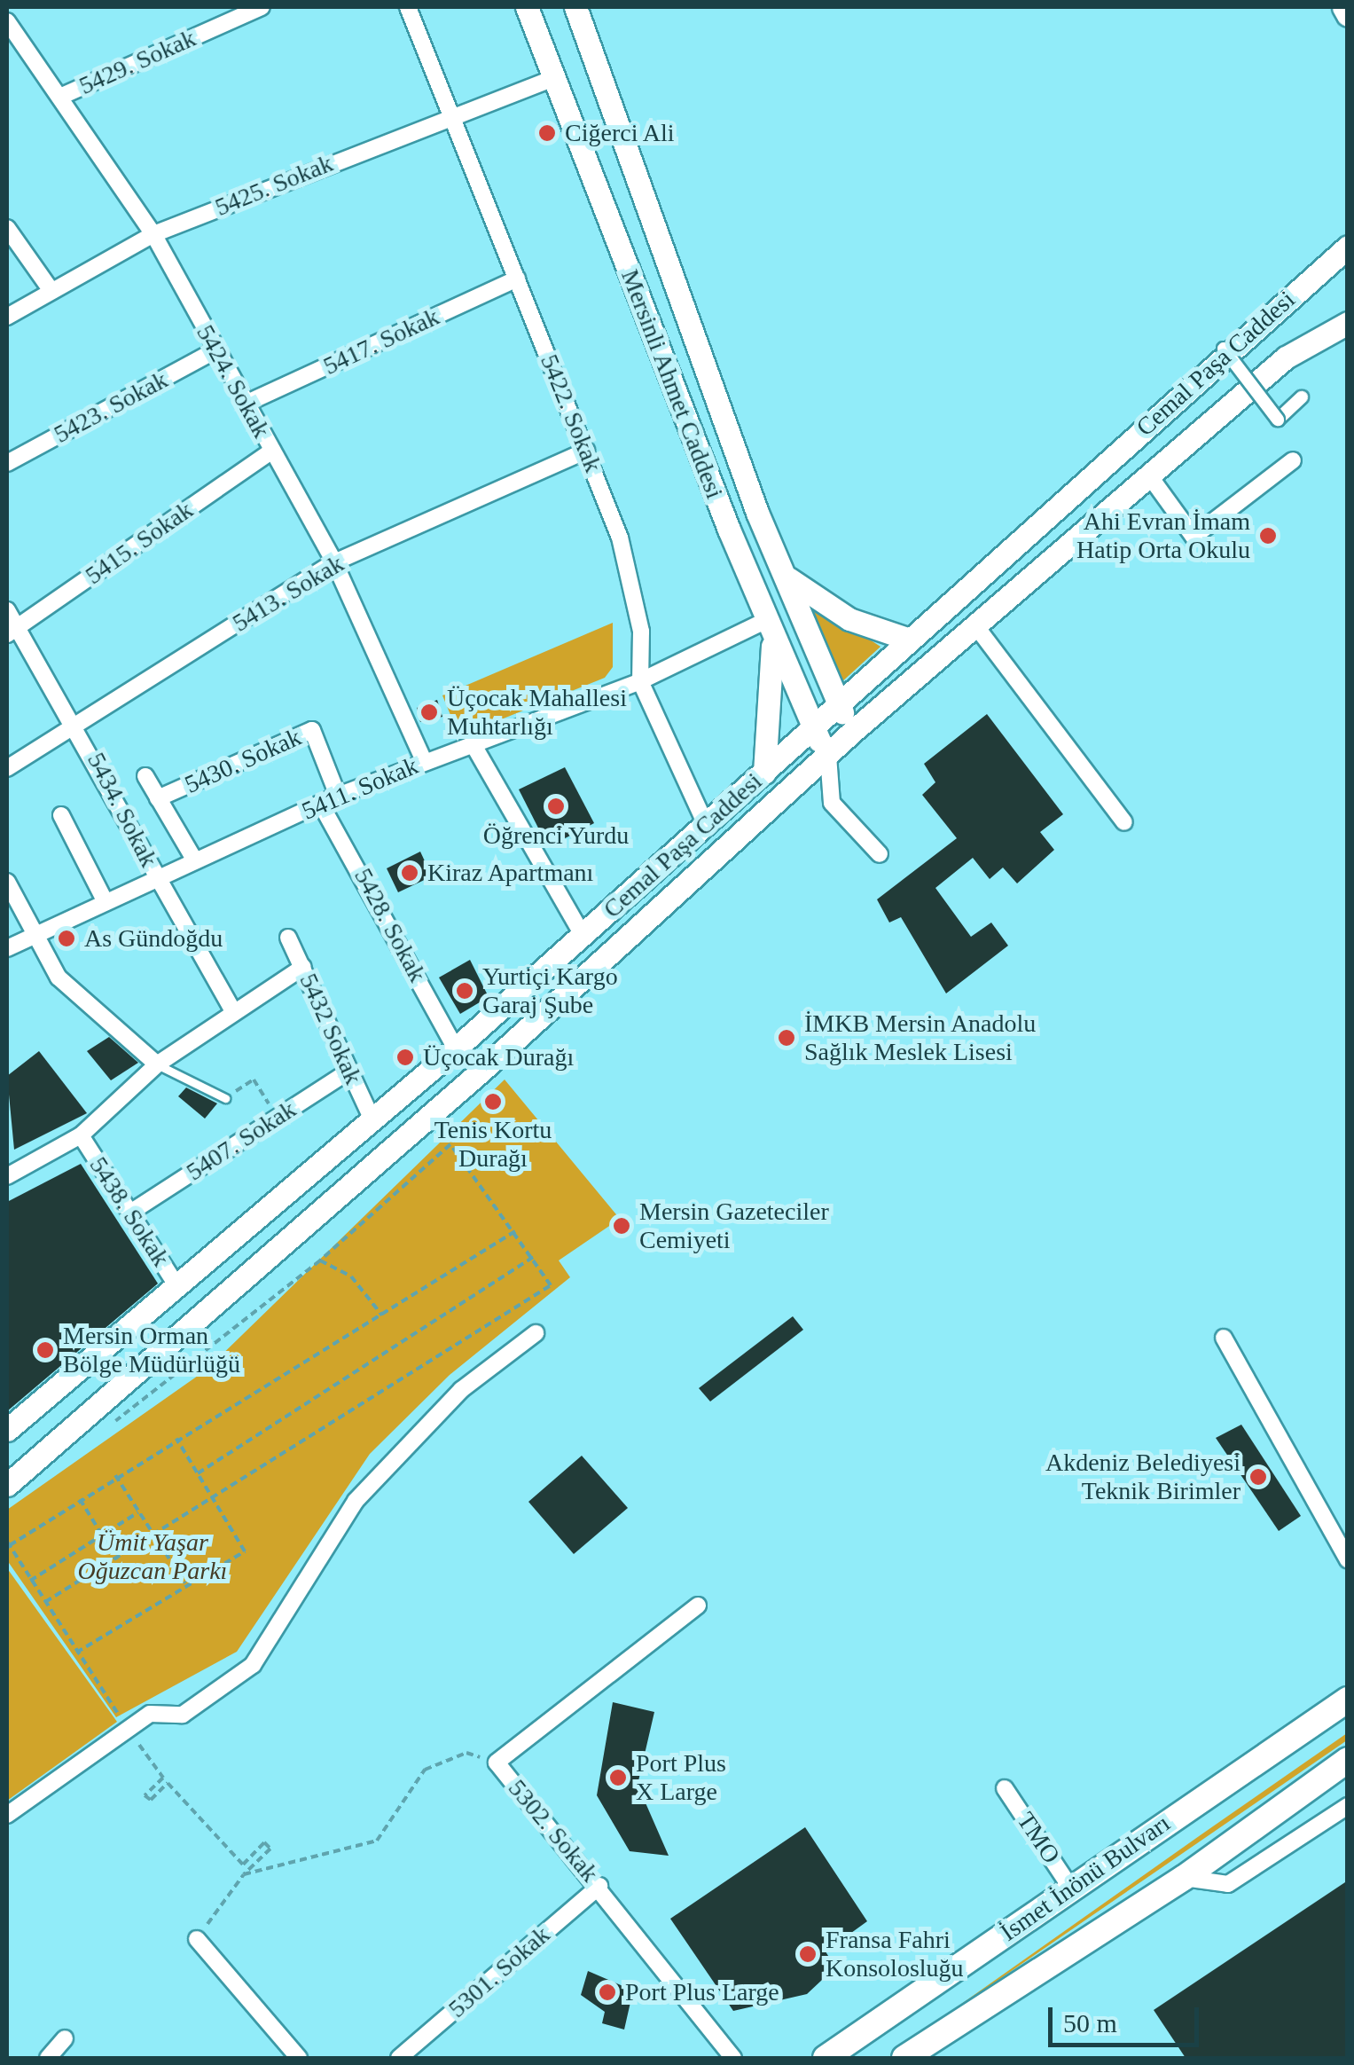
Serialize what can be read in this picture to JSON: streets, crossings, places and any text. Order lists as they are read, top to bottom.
{
  "streets": {
    "main road": ["Cemal Paşa Caddesi", "Mersinli Ahmet Caddesi", "İsmet İnönü Bulvarı"],
    "street": [
      "5429. Sokak",
      "5425. Sokak",
      "5417. Sokak",
      "5424. Sokak",
      "5423. Sokak",
      "5422. Sokak",
      "5415. Sokak",
      "5413. Sokak",
      "5430. Sokak",
      "5411. Sokak",
      "5434. Sokak",
      "5428. Sokak",
      "5432 Sokak",
      "5407. Sokak",
      "5438. Sokak",
      "5302. Sokak",
      "TMO",
      "5301. Sokak"
    ]
  },
  "crossings": [
    ["5429. Sokak", "5424. Sokak"],
    ["5425. Sokak", "5424. Sokak"],
    ["5425. Sokak", "Mersinli Ahmet Caddesi"],
    ["5425. Sokak", "5422. Sokak"],
    ["5417. Sokak", "5424. Sokak"],
    ["5417. Sokak", "5422. Sokak"],
    ["Cemal Paşa Caddesi", "Mersinli Ahmet Caddesi"],
    ["Cemal Paşa Caddesi", "5422. Sokak"],
    ["Cemal Paşa Caddesi", "5428. Sokak"],
    ["Cemal Paşa Caddesi", "5432 Sokak"],
    ["Cemal Paşa Caddesi", "5438. Sokak"],
    ["5424. Sokak", "5423. Sokak"],
    ["5424. Sokak", "5415. Sokak"],
    ["5424. Sokak", "5413. Sokak"],
    ["5424. Sokak", "5411. Sokak"],
    ["Mersinli Ahmet Caddesi", "5411. Sokak"],
    ["5422. Sokak", "5413. Sokak"],
    ["5422. Sokak", "5411. Sokak"],
    ["5415. Sokak", "5434. Sokak"],
    ["5413. Sokak", "5434. Sokak"],
    ["5430. Sokak", "5411. Sokak"],
    ["5411. Sokak", "5434. Sokak"],
    ["5411. Sokak", "5428. Sokak"],
    ["5432 Sokak", "5407. Sokak"],
    ["5407. Sokak", "5438. Sokak"],
    ["5302. Sokak", "5301. Sokak"],
    ["TMO", "İsmet İnönü Bulvarı"]
  ],
  "parks": ["Ümit Yaşar Oğuzcan Parkı"],
  "places": [
    "Ciğerci Ali",
    "Ahi Evran İmam Hatip Orta Okulu",
    "Üçocak Mahallesi Muhtarlığı",
    "Öğrenci Yurdu",
    "Kiraz Apartmanı",
    "As Gündoğdu",
    "Yurtiçi Kargo Garaj Şube",
    "İMKB Mersin Anadolu Sağlık Meslek Lisesi",
    "Üçocak Durağı",
    "Tenis Kortu Durağı",
    "Mersin Gazeteciler Cemiyeti",
    "Mersin Orman Bölge Müdürlüğü",
    "Akdeniz Belediyesi Teknik Birimler",
    "Port Plus X Large",
    "Fransa Fahri Konsolosluğu",
    "Port Plus Large"
  ],
  "scale_bar": "50 m"
}
